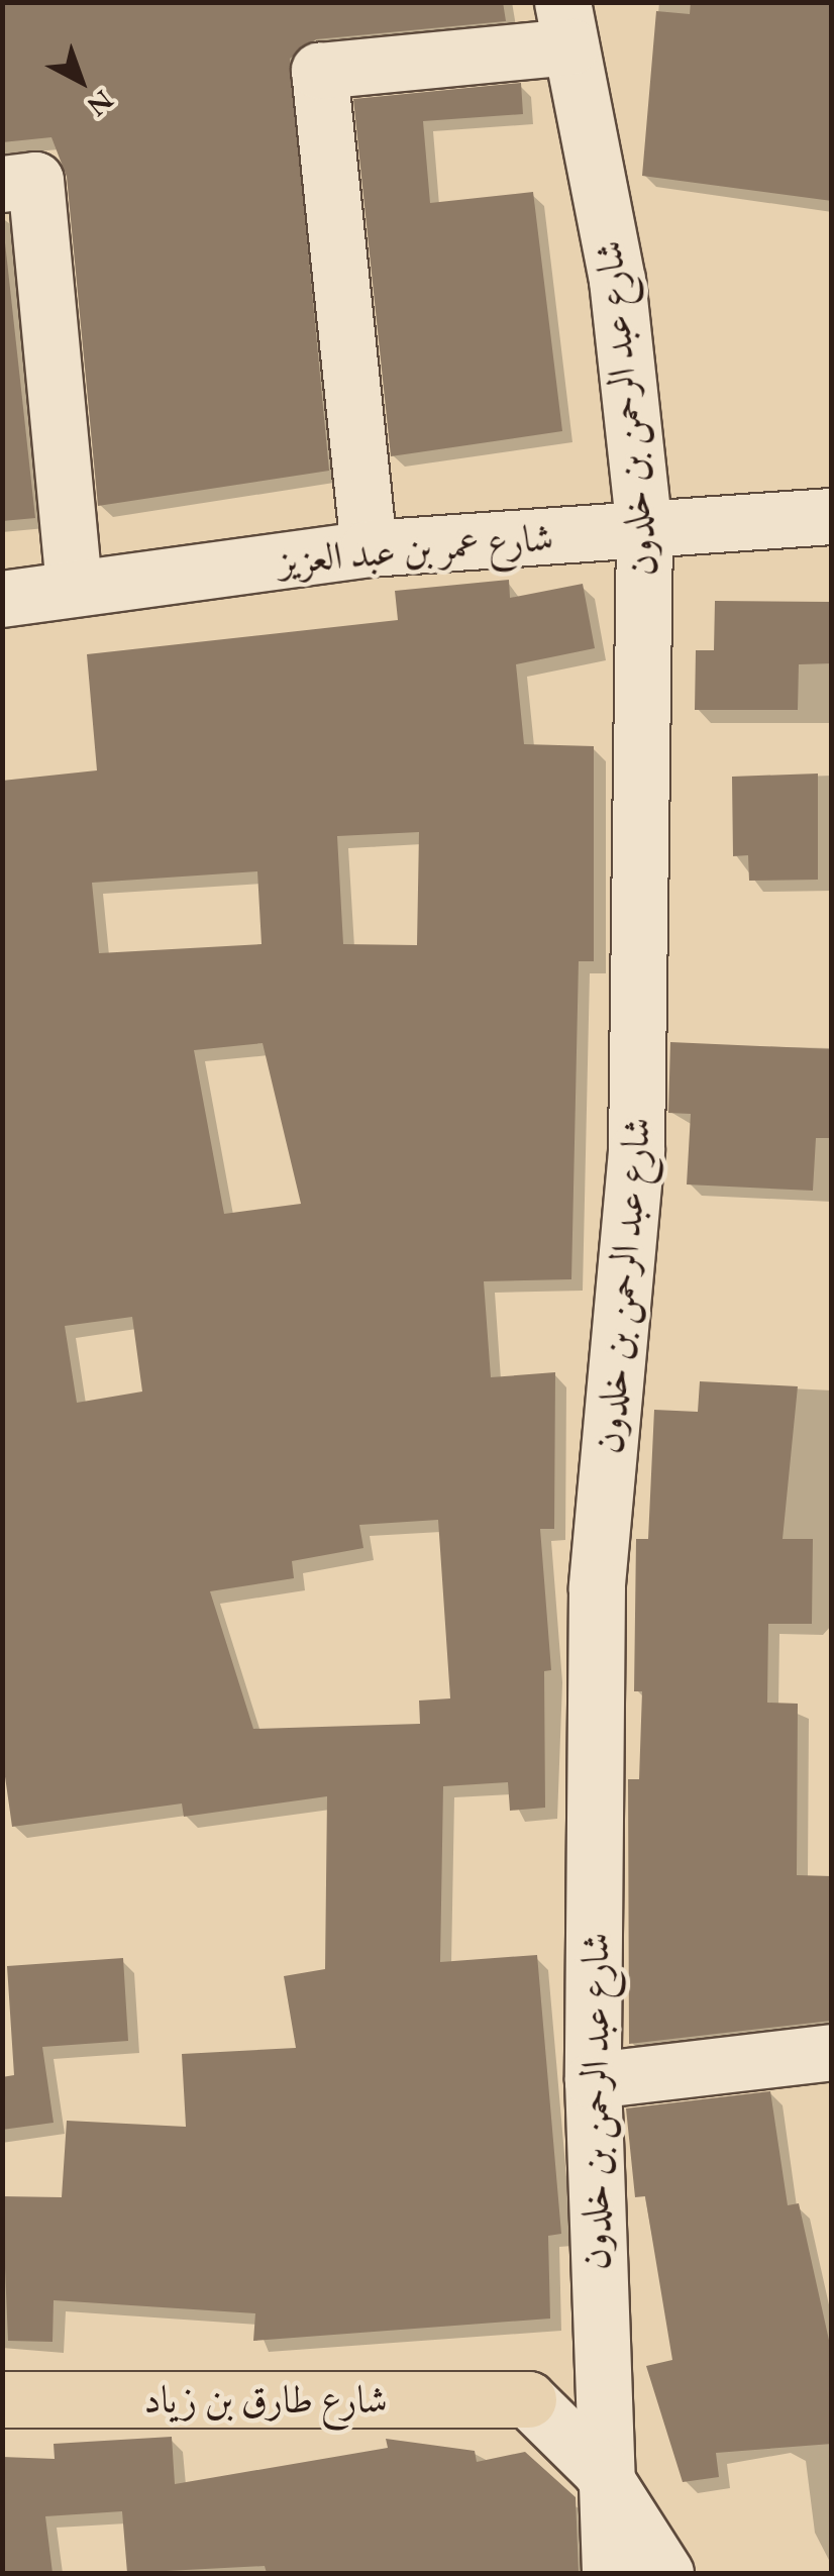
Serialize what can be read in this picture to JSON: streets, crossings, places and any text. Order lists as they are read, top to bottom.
{
  "streets": {
    "main road": ["شارع طارق بن زياد"],
    "street": ["شارع عبد الرحمن بن خلدون", "شارع عمر بن عبد العزيز"]
  },
  "crossings": [
    ["شارع عبد الرحمن بن خلدون", "شارع عمر بن عبد العزيز"]
  ],
  "north": "bottom right"
}
